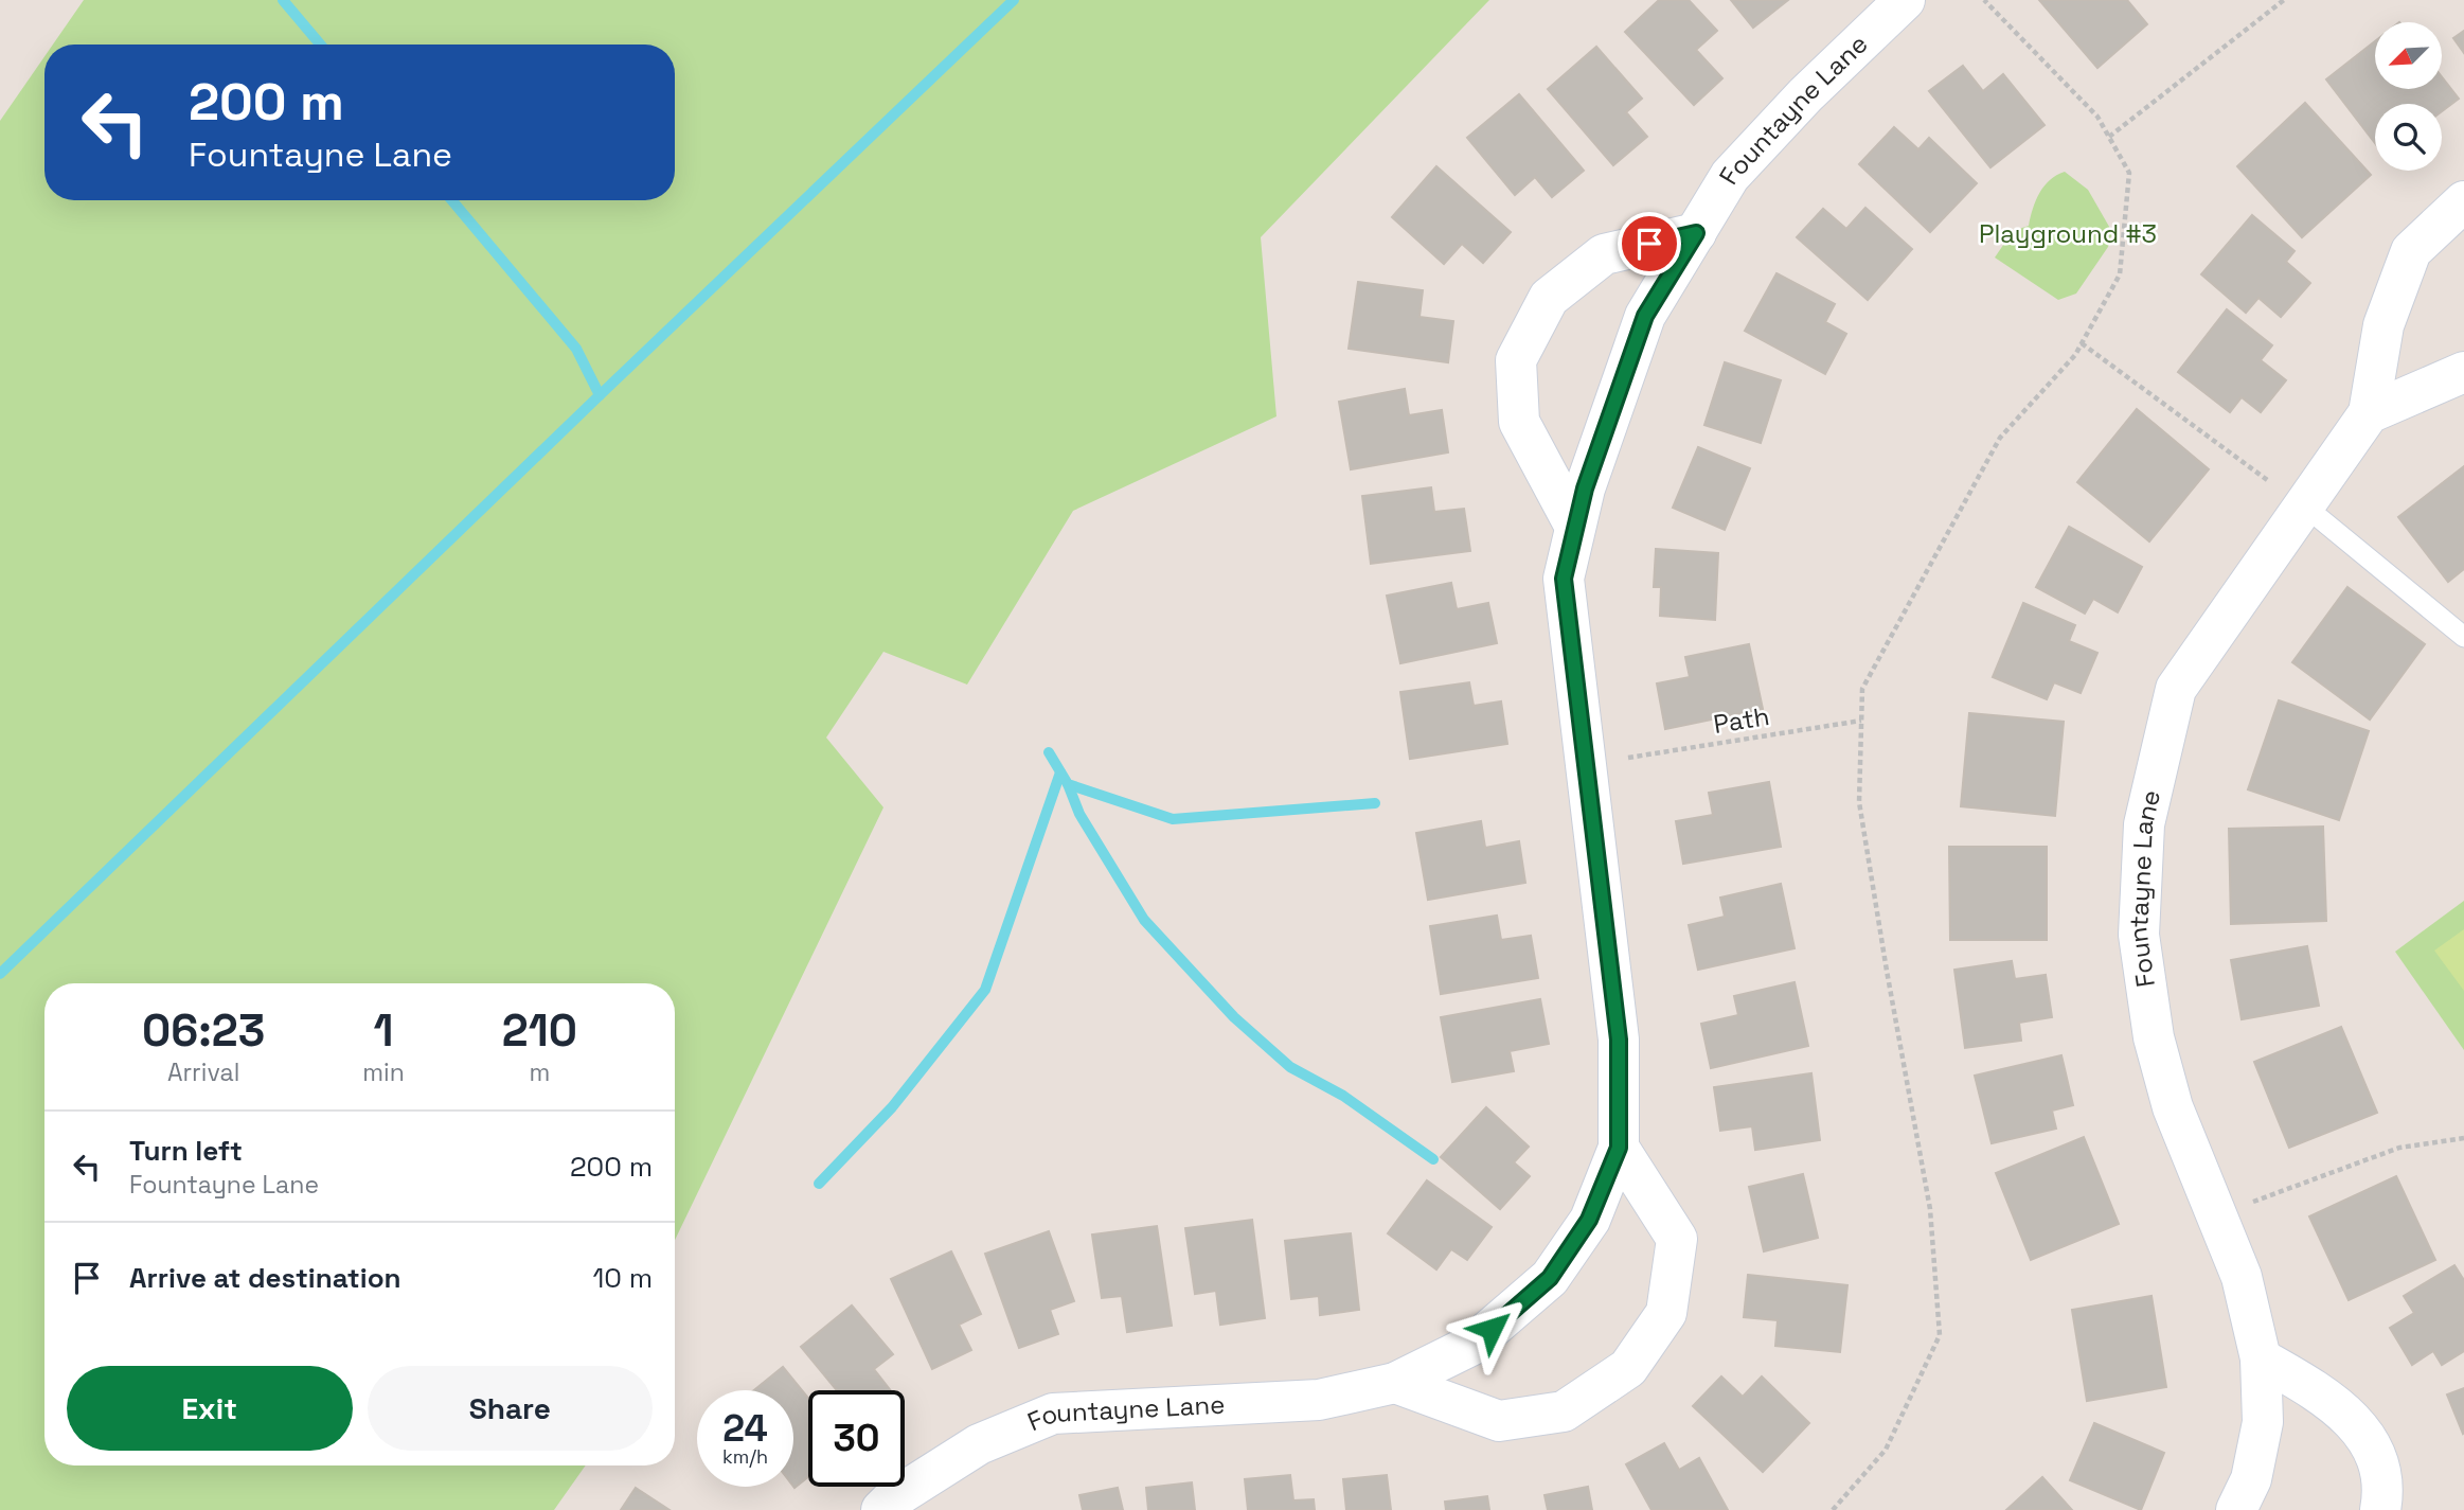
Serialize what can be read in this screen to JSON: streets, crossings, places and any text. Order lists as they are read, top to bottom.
{
  "streets": {
    "street": ["Fountayne Lane"],
    "path": ["Path"]
  },
  "parks": ["Playground #3"],
  "north": "bottom left",
  "page": {
    "turn": ["200 m", "Fountayne Lane"],
    "eta": [
      "06:23",
      "Arrival",
      "1",
      "min",
      "210",
      "m"
    ],
    "list": [
      {
        "name": "Turn left",
        "note": "Fountayne Lane",
        "value": "200 m"
      },
      {
        "name": "Arrive at destination",
        "value": "10 m"
      }
    ],
    "buttons": ["Exit", "Share"],
    "speed": "24 km/h",
    "limit": "30"
  }
}
